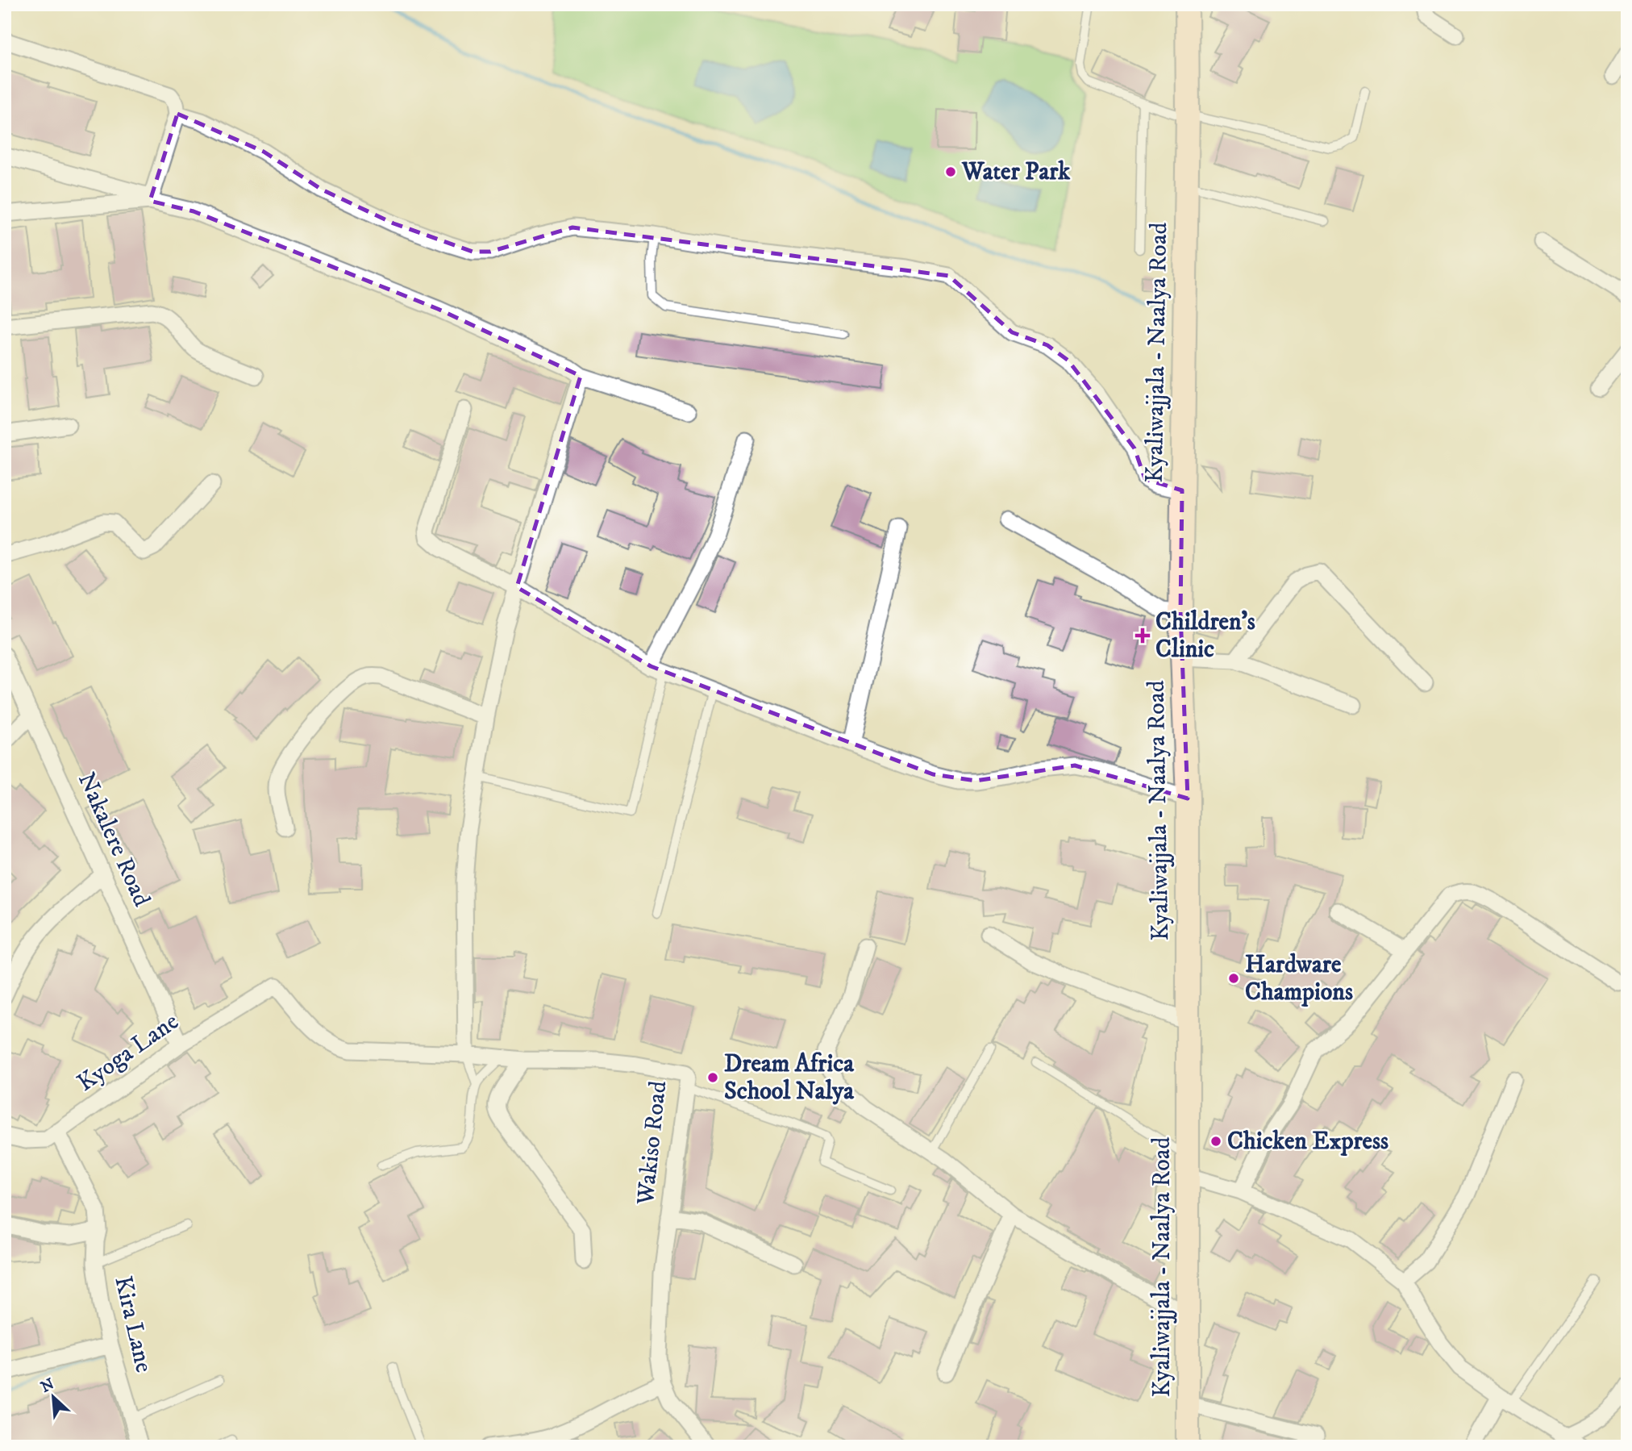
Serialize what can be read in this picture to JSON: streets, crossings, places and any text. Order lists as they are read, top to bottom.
{
  "streets": {
    "main road": ["Kyaliwajjala - Naalya Road"],
    "street": [
      "Nakalere Road",
      "Kyoga Lane",
      "Wakiso Road",
      "Kira Lane"
    ]
  },
  "crossings": [
    ["Nakalere Road", "Kyoga Lane"],
    ["Kyoga Lane", "Wakiso Road"],
    ["Kyoga Lane", "Kira Lane"]
  ],
  "places": {
    "other": [
      "Water Park",
      "Hardware Champions",
      "Dream Africa School Nalya",
      "Chicken Express"
    ],
    "health": ["Children's Clinic"]
  },
  "north": "top left"
}
